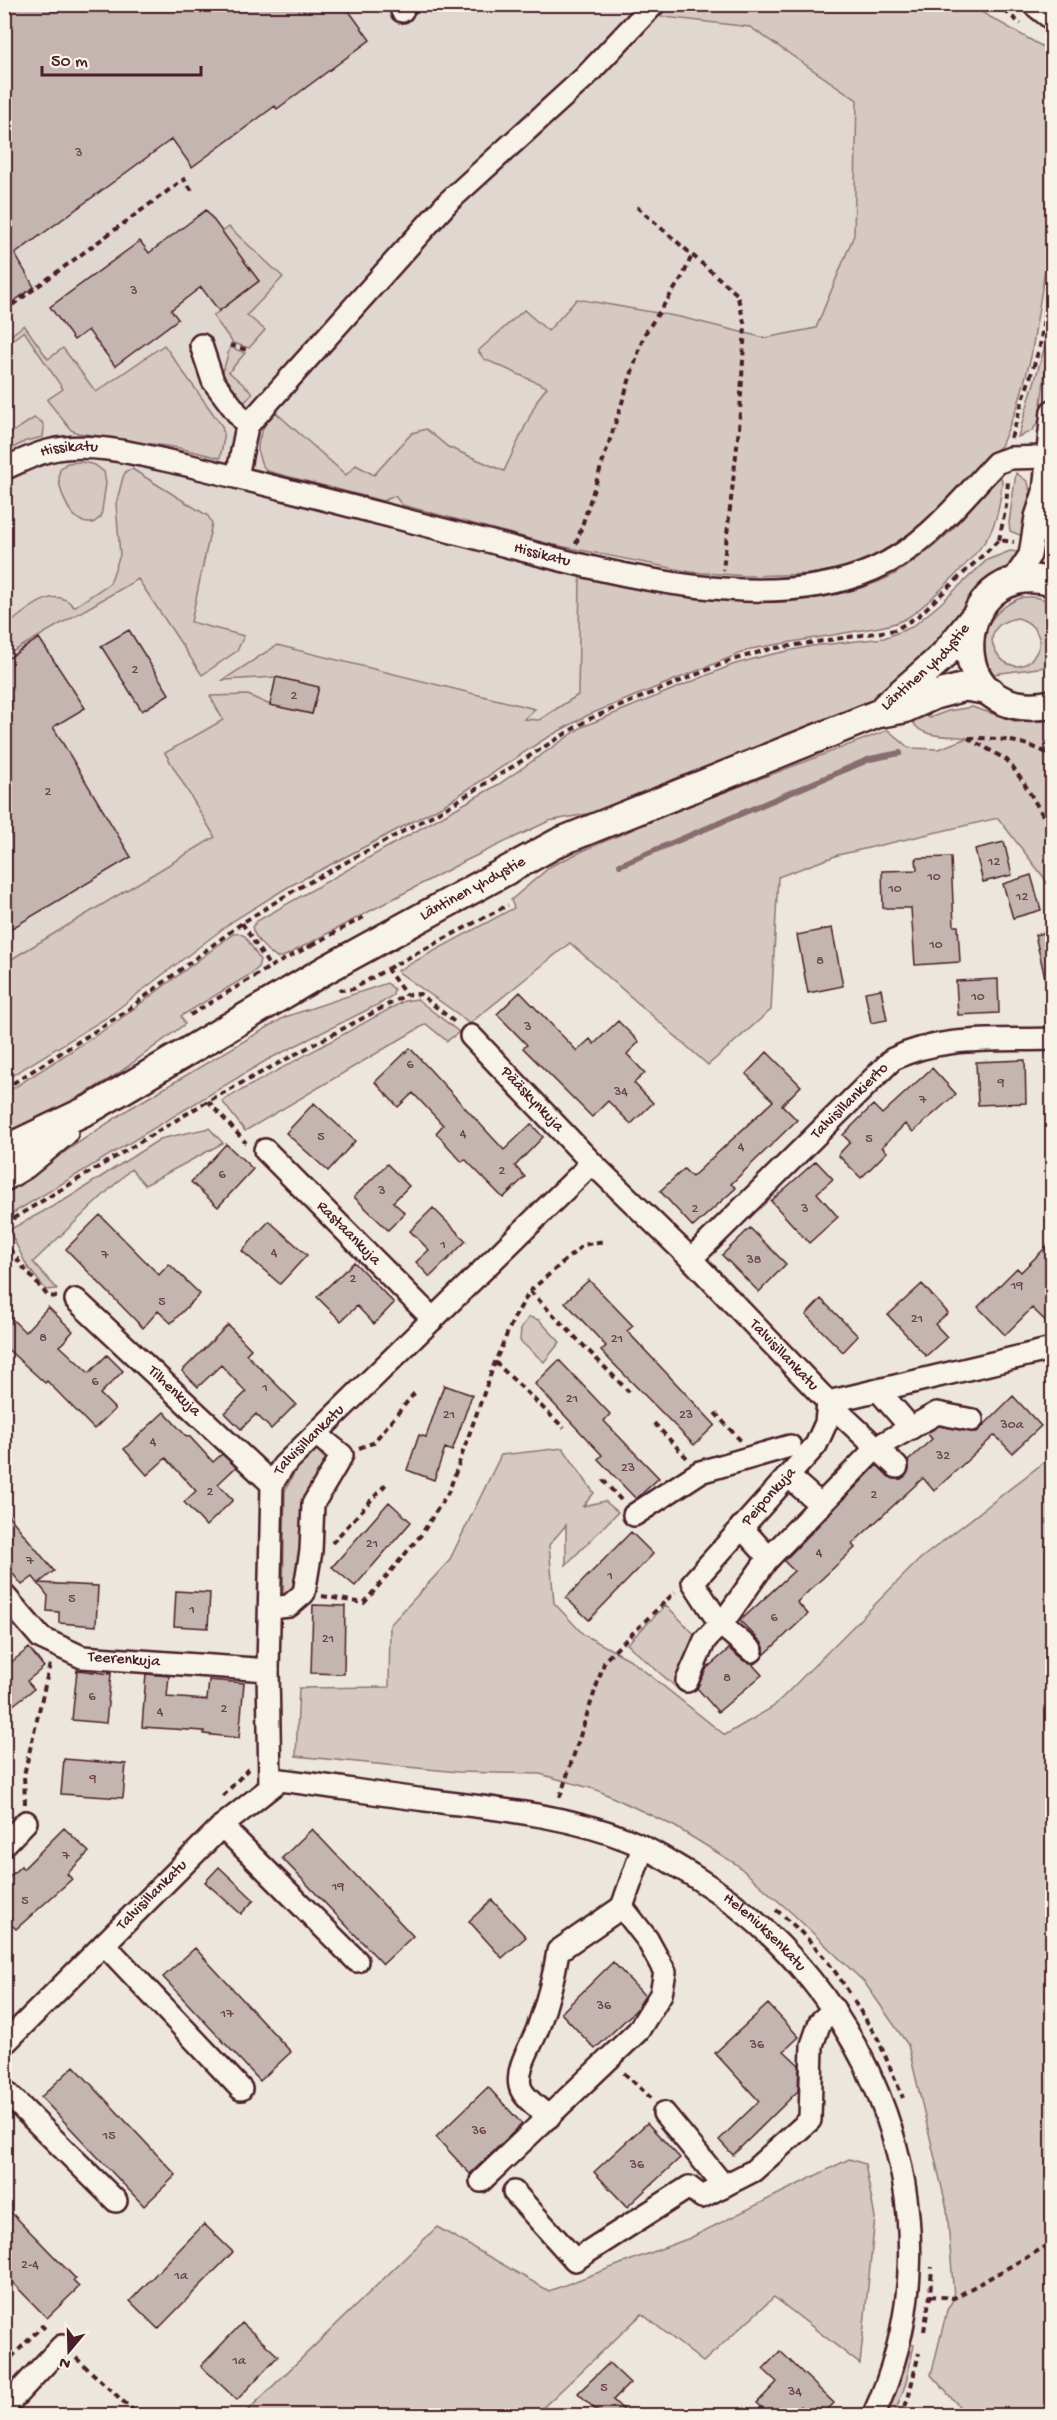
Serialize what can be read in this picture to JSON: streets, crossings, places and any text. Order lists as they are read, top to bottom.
{
  "streets": {
    "main road": ["Läntinen yhdystie"],
    "street": [
      "Hissikatu",
      "Pääskynkuja",
      "Talvisillankierto",
      "Rastaankuja",
      "Talvisillankatu",
      "Tilhenkuja",
      "Peiponkuja",
      "Teerenkuja",
      "Heleniuksenkatu"
    ]
  },
  "crossings": [
    ["Pääskynkuja", "Talvisillankatu"],
    ["Talvisillankierto", "Talvisillankatu"],
    ["Rastaankuja", "Talvisillankatu"],
    ["Talvisillankatu", "Tilhenkuja"],
    ["Talvisillankatu", "Peiponkuja"],
    ["Talvisillankatu", "Teerenkuja"],
    ["Talvisillankatu", "Heleniuksenkatu"]
  ],
  "house_numbers": [
    "3",
    "3",
    "2",
    "2",
    "2",
    "12",
    "10",
    "10",
    "12",
    "10",
    "8",
    "10",
    "3",
    "6",
    "9",
    "34",
    "7",
    "4",
    "5",
    "5",
    "4",
    "2",
    "6",
    "3",
    "2",
    "3",
    "1",
    "4",
    "7",
    "38",
    "2",
    "19",
    "5",
    "21",
    "8",
    "21",
    "6",
    "1",
    "21",
    "21",
    "23",
    "30a",
    "4",
    "32",
    "23",
    "2",
    "2",
    "21",
    "4",
    "7",
    "1",
    "5",
    "1",
    "6",
    "21",
    "8",
    "6",
    "2",
    "4",
    "9",
    "7",
    "19",
    "5",
    "36",
    "17",
    "36",
    "36",
    "15",
    "36",
    "2-4",
    "1a",
    "1a",
    "5",
    "34"
  ],
  "scale_bar": "50 m",
  "north": "bottom"
}
